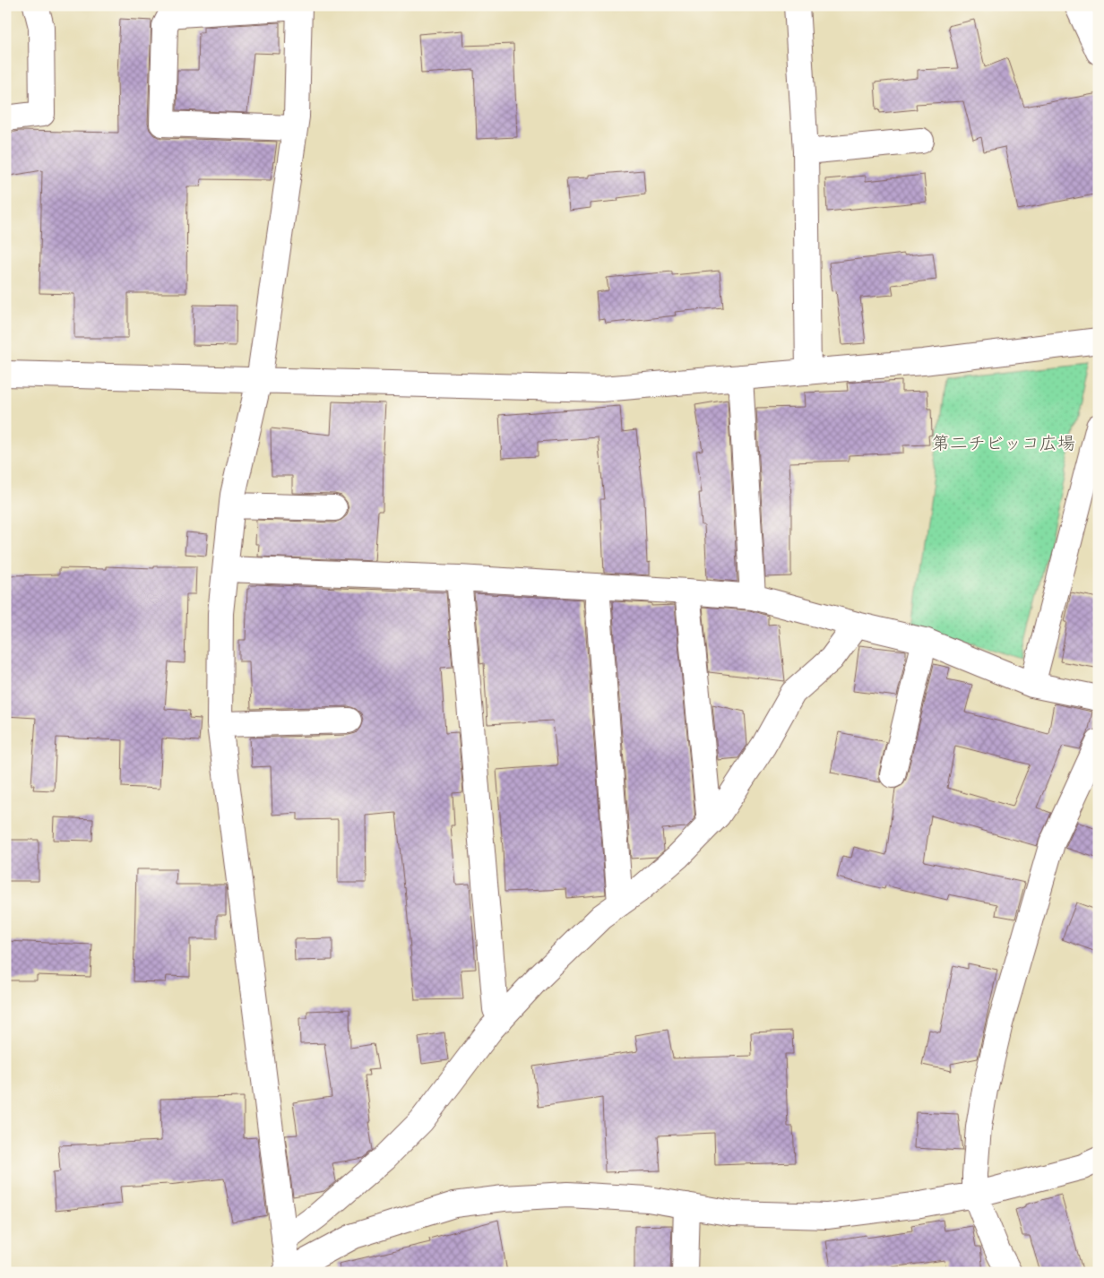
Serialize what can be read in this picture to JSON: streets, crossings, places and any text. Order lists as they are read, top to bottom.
{
  "parks": ["第二チビッコ広場"]
}
